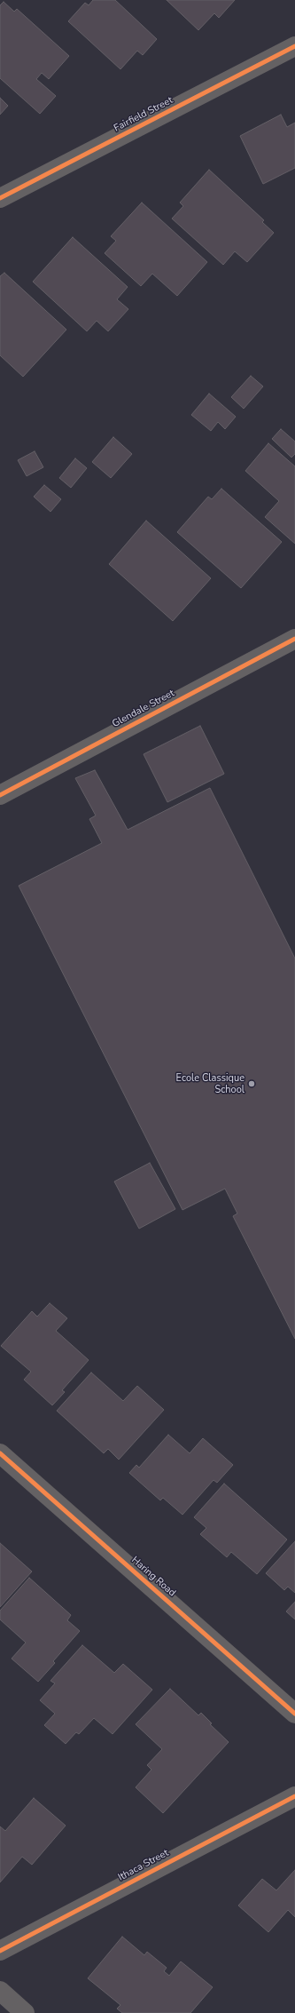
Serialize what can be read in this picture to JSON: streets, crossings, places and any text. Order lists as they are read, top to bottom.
{
  "streets": {
    "street": [
      "Fairfield Street",
      "Glendale Street",
      "Haring Road",
      "Ithaca Street"
    ]
  },
  "places": ["Ecole Classique School"]
}
